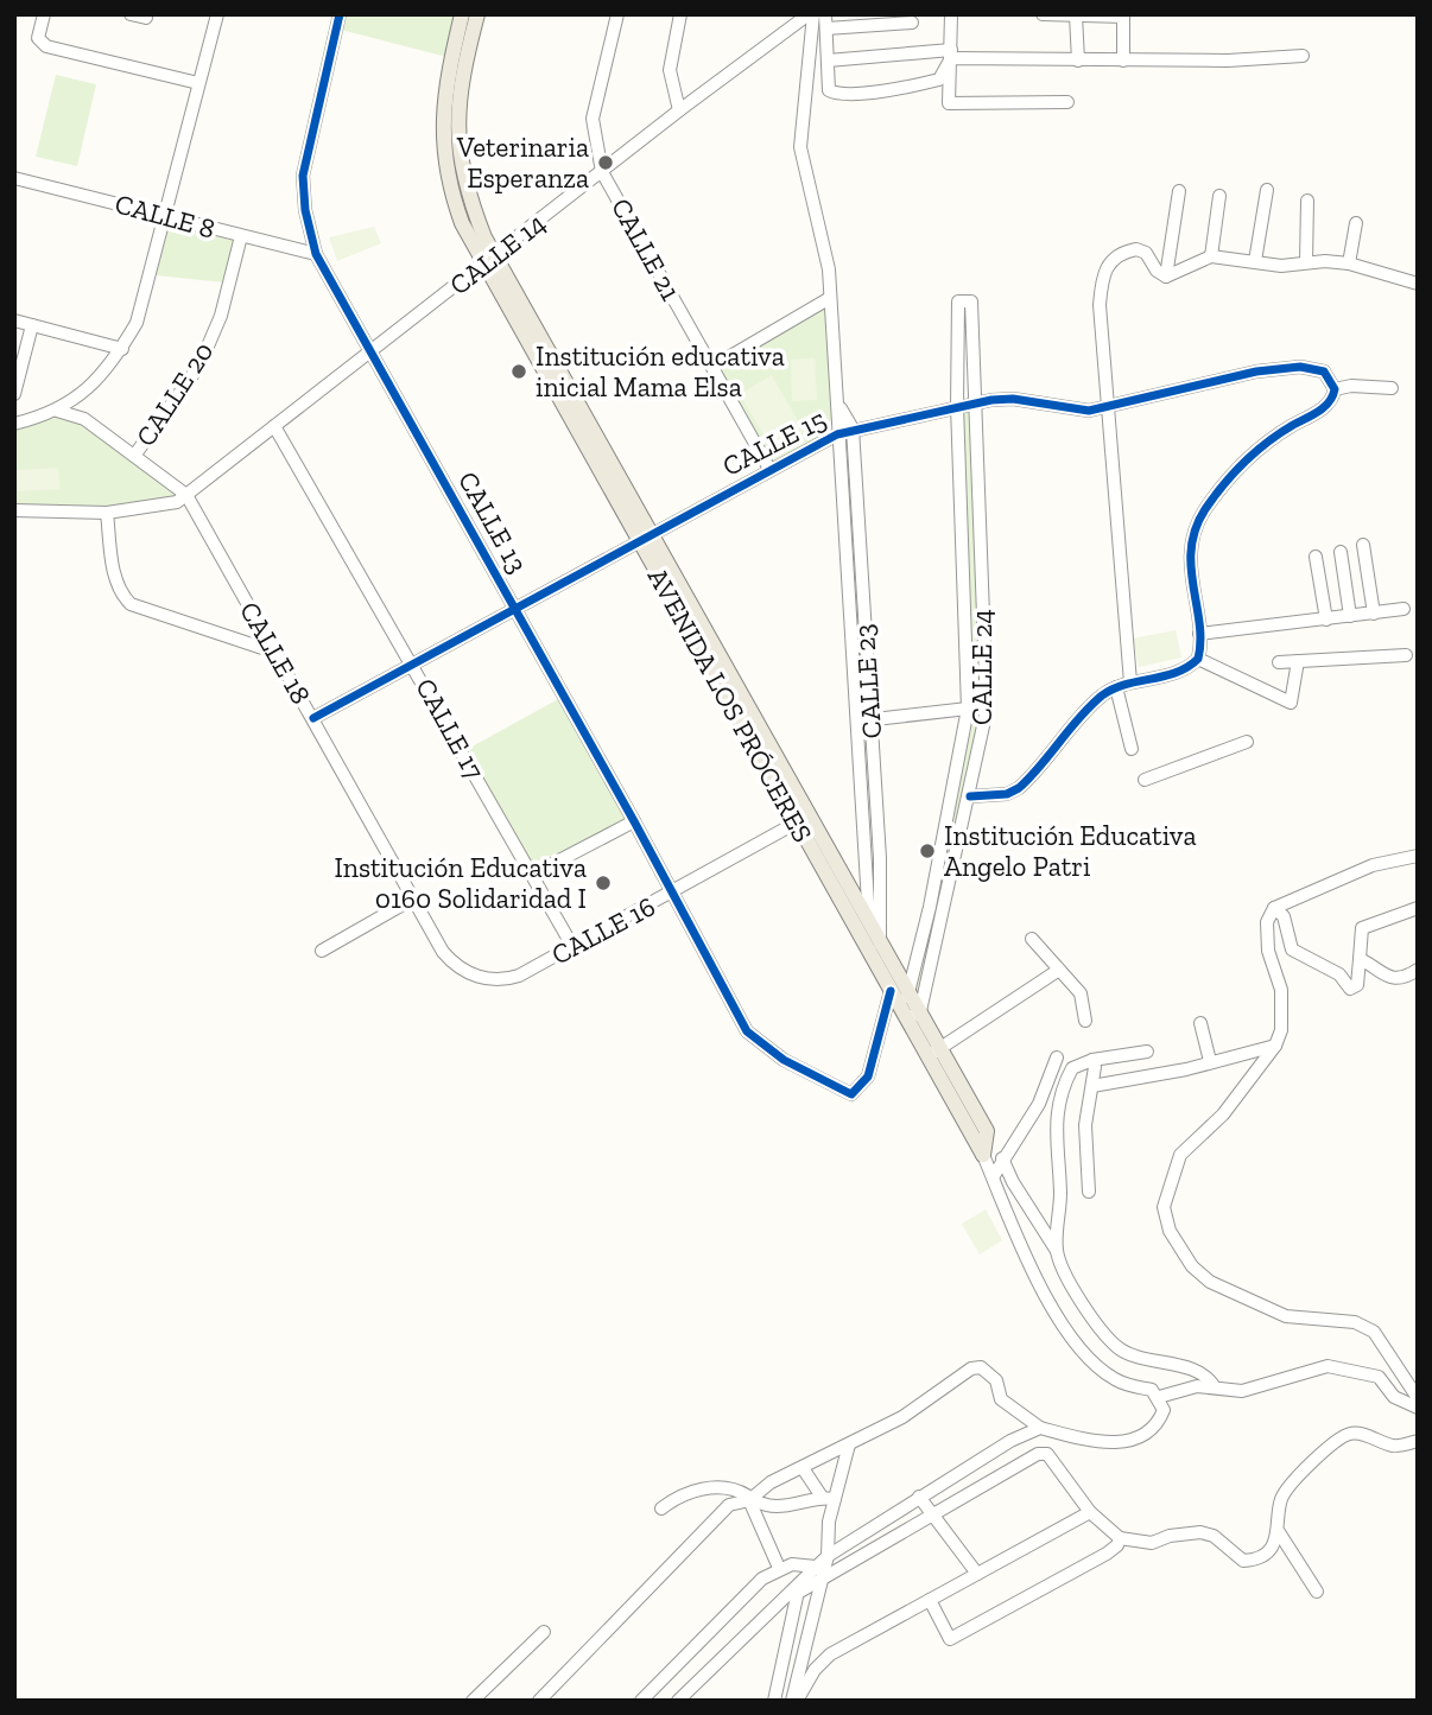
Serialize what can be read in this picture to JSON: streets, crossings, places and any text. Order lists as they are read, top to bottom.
{
  "streets": {
    "main road": ["AVENIDA LOS PRÓCERES"],
    "street": [
      "CALLE 8",
      "CALLE 21",
      "CALLE 14",
      "CALLE 20",
      "CALLE 15",
      "CALLE 13",
      "CALLE 18",
      "CALLE 24",
      "CALLE 23",
      "CALLE 17",
      "CALLE 16"
    ]
  },
  "crossings": [
    ["CALLE 8", "CALLE 20"],
    ["CALLE 8", "CALLE 13"],
    ["CALLE 21", "CALLE 14"],
    ["CALLE 21", "CALLE 15"],
    ["CALLE 14", "CALLE 13"],
    ["CALLE 14", "CALLE 18"],
    ["CALLE 14", "CALLE 23"],
    ["CALLE 14", "AVENIDA LOS PRÓCERES"],
    ["CALLE 14", "CALLE 17"],
    ["CALLE 20", "CALLE 18"],
    ["CALLE 15", "CALLE 13"],
    ["CALLE 15", "CALLE 18"],
    ["CALLE 15", "CALLE 24"],
    ["CALLE 15", "CALLE 23"],
    ["CALLE 15", "AVENIDA LOS PRÓCERES"],
    ["CALLE 15", "CALLE 17"],
    ["CALLE 13", "CALLE 24"],
    ["CALLE 13", "CALLE 16"],
    ["CALLE 18", "CALLE 16"],
    ["CALLE 24", "AVENIDA LOS PRÓCERES"],
    ["CALLE 23", "AVENIDA LOS PRÓCERES"],
    ["AVENIDA LOS PRÓCERES", "CALLE 16"],
    ["CALLE 17", "CALLE 16"]
  ],
  "places": [
    "Veterinaria Esperanza",
    "Institución educativa inicial Mama Elsa",
    "Institución Educativa Angelo Patri",
    "Institución Educativa 0160 Solidaridad I"
  ]
}
